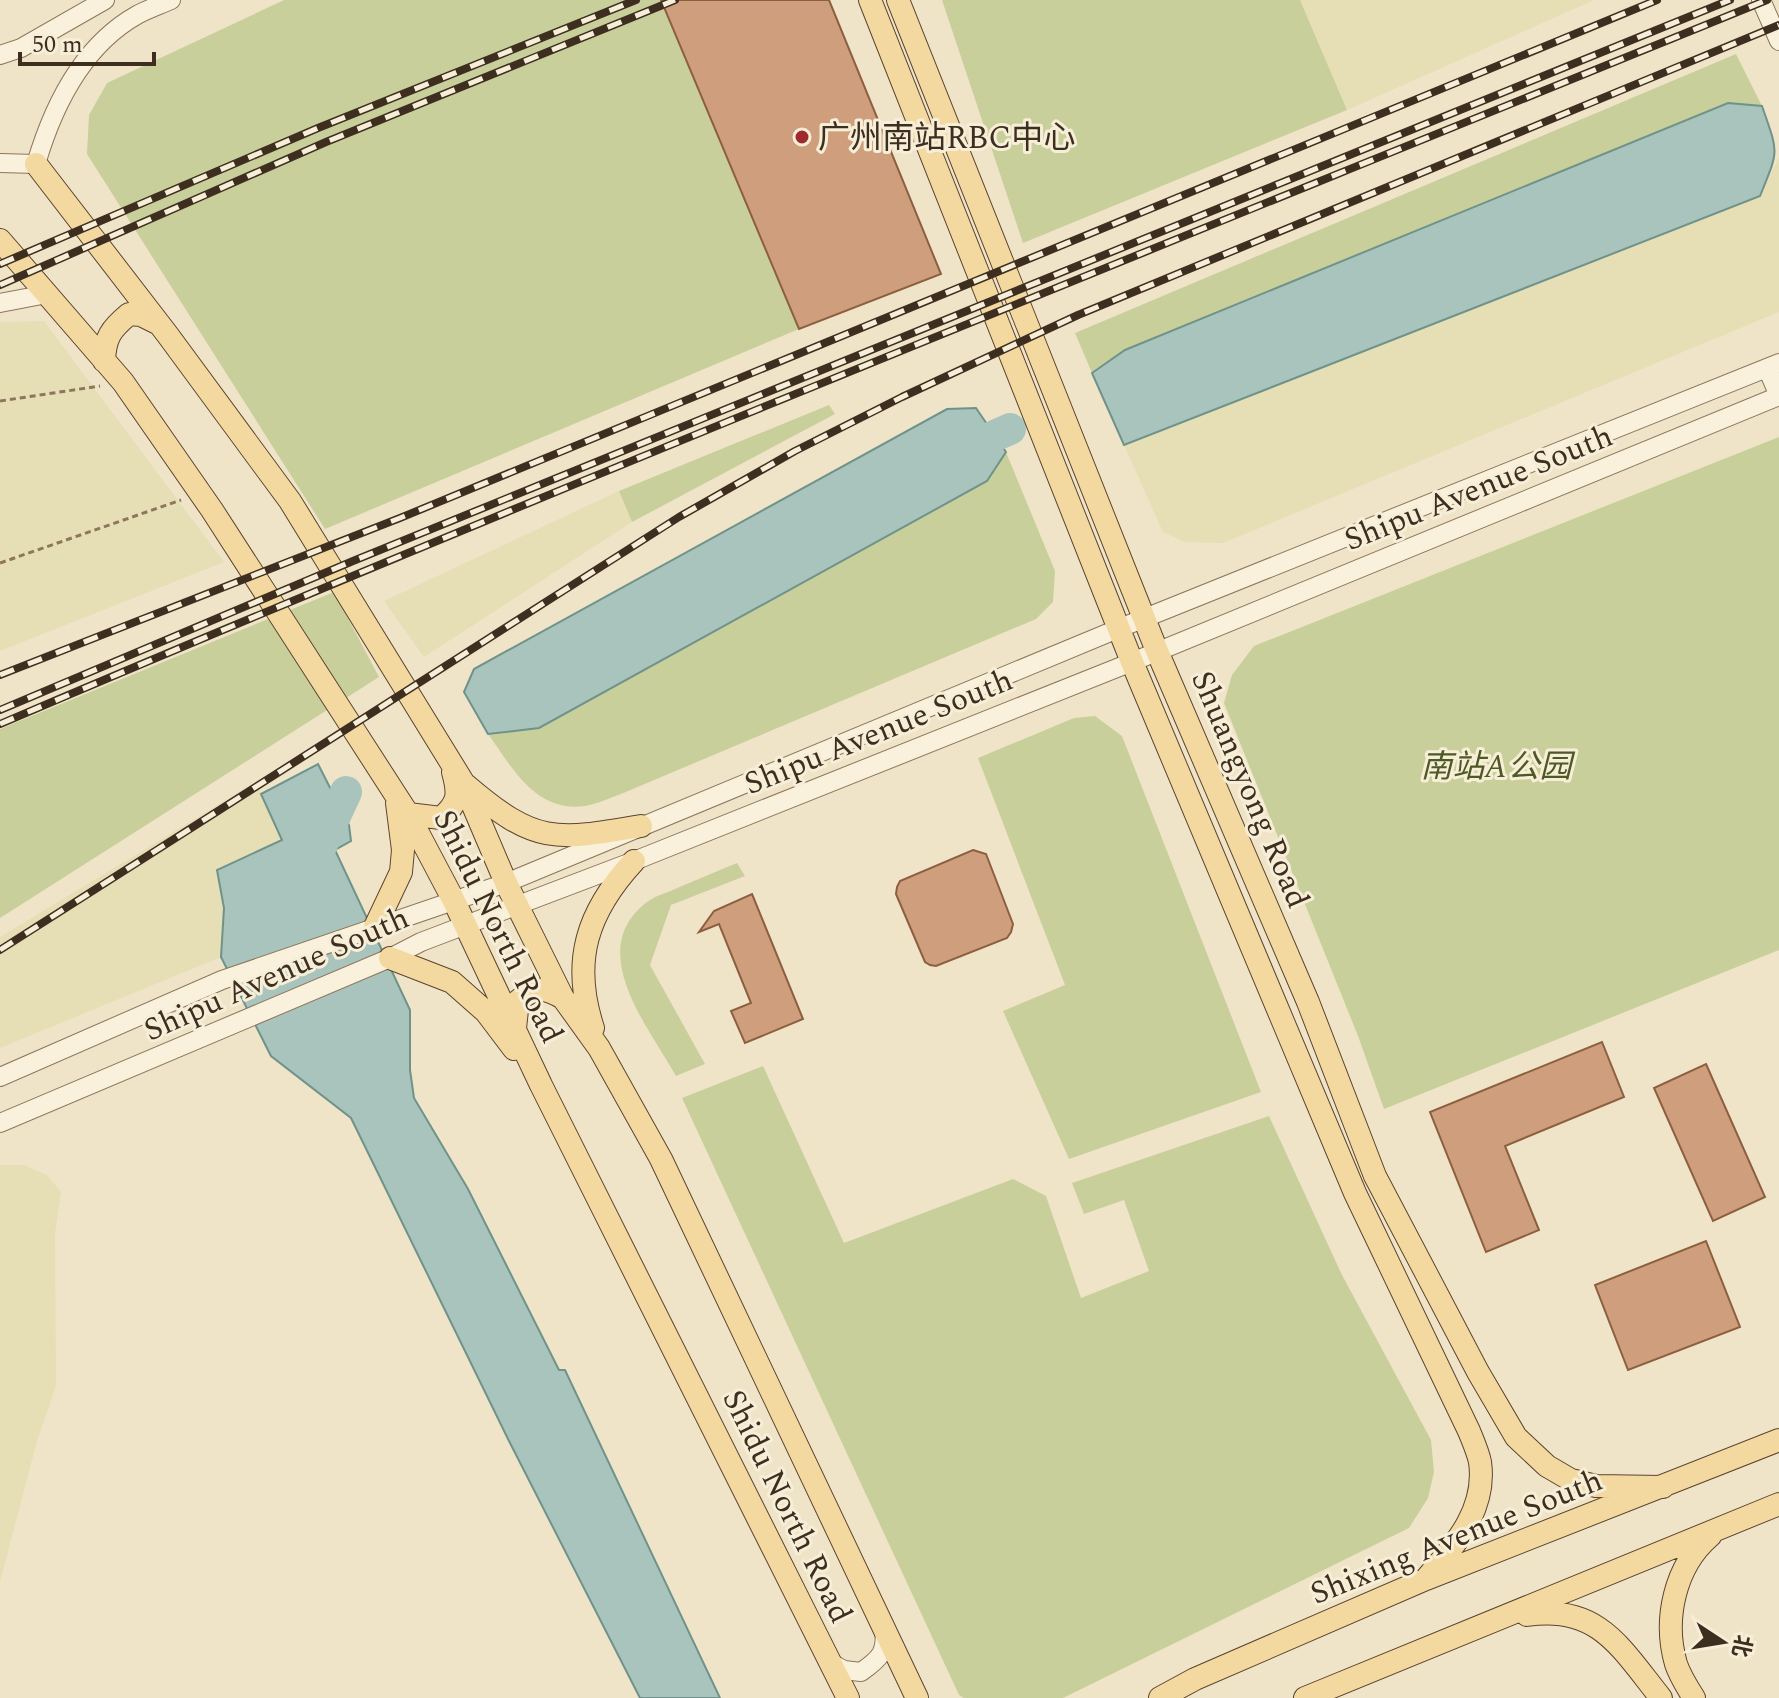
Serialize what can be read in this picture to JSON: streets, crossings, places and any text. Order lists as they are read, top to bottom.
{
  "streets": {
    "main road": ["Shuangyong Road", "Shidu North Road", "Shixing Avenue South"],
    "street": ["Shipu Avenue South"]
  },
  "crossings": [
    ["Shipu Avenue South", "Shuangyong Road"],
    ["Shipu Avenue South", "Shidu North Road"],
    ["Shuangyong Road", "Shixing Avenue South"]
  ],
  "parks": ["南站A公园"],
  "places": ["广州南站RBC中心"],
  "scale_bar": "50 m",
  "north": "right"
}
